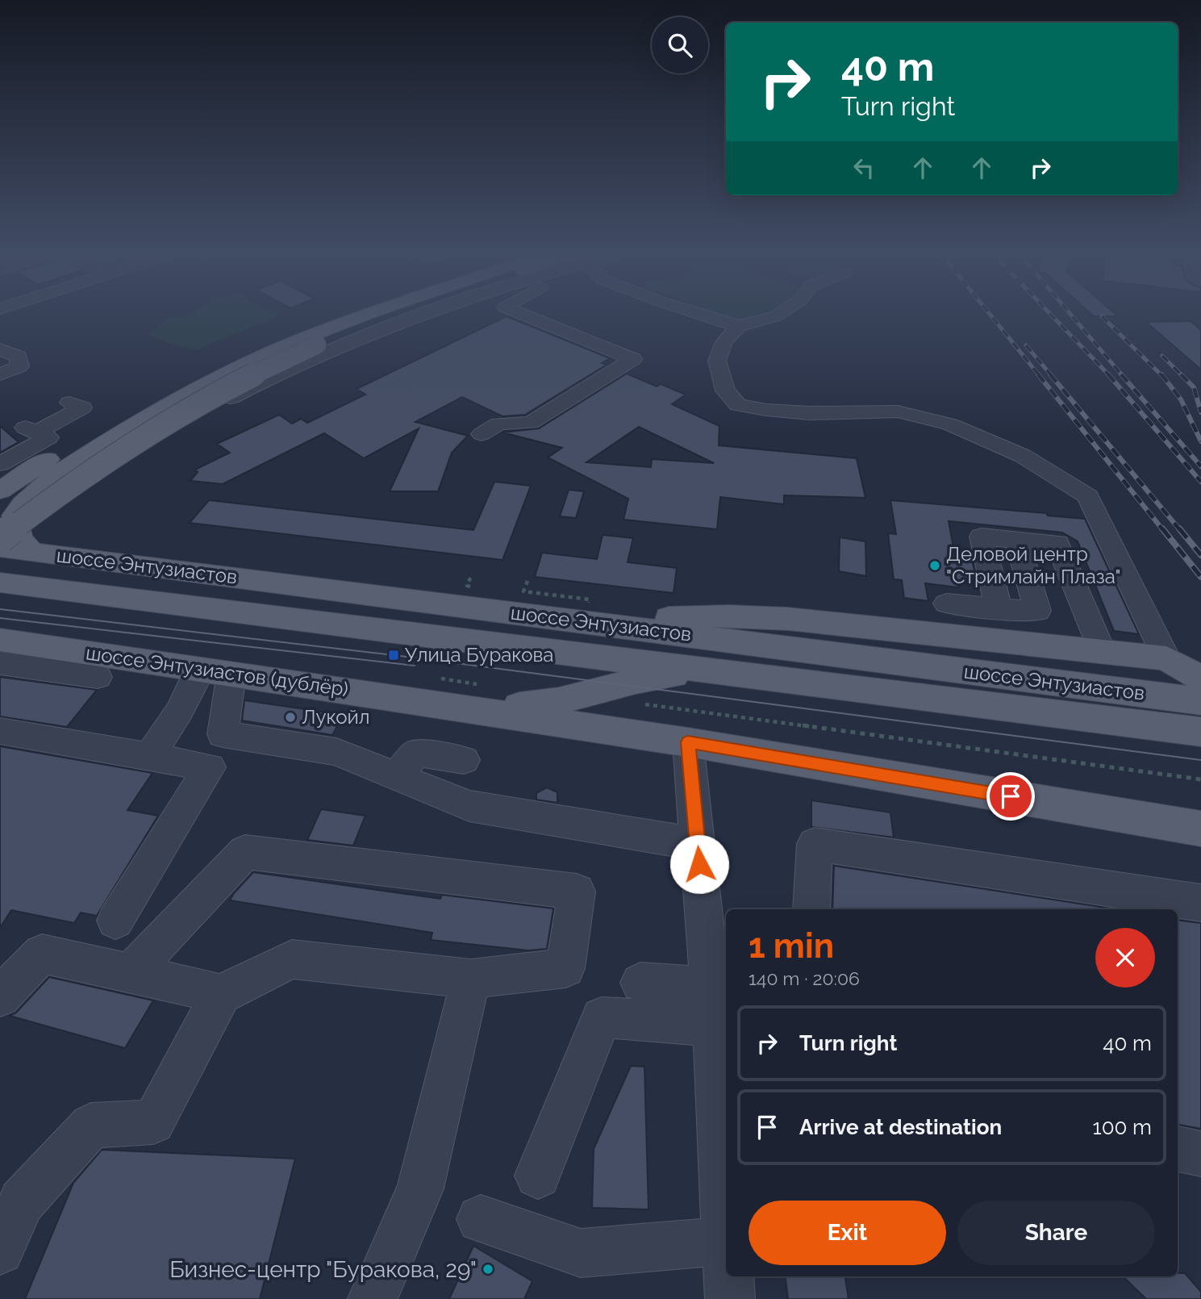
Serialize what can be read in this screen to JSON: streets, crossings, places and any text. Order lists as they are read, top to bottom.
{
  "streets": {
    "main road": ["шоссе Энтузиастов", "шоссе Энтузиастов (дублёр)"]
  },
  "places": {
    "other": ["Деловой центр \"Стримлайн Плаза\"", "Лукойл", "Бизнес-центр \"Буракова, 29\""],
    "transit": ["Улица Буракова"]
  },
  "page": {
    "turn": ["40 m", "Turn right"],
    "heading": ["1 min", "140 m · 20:06"],
    "list": [
      {
        "name": "Turn right",
        "value": "40 m"
      },
      {
        "name": "Arrive at destination",
        "value": "100 m"
      }
    ],
    "buttons": ["Exit", "Share"]
  }
}
